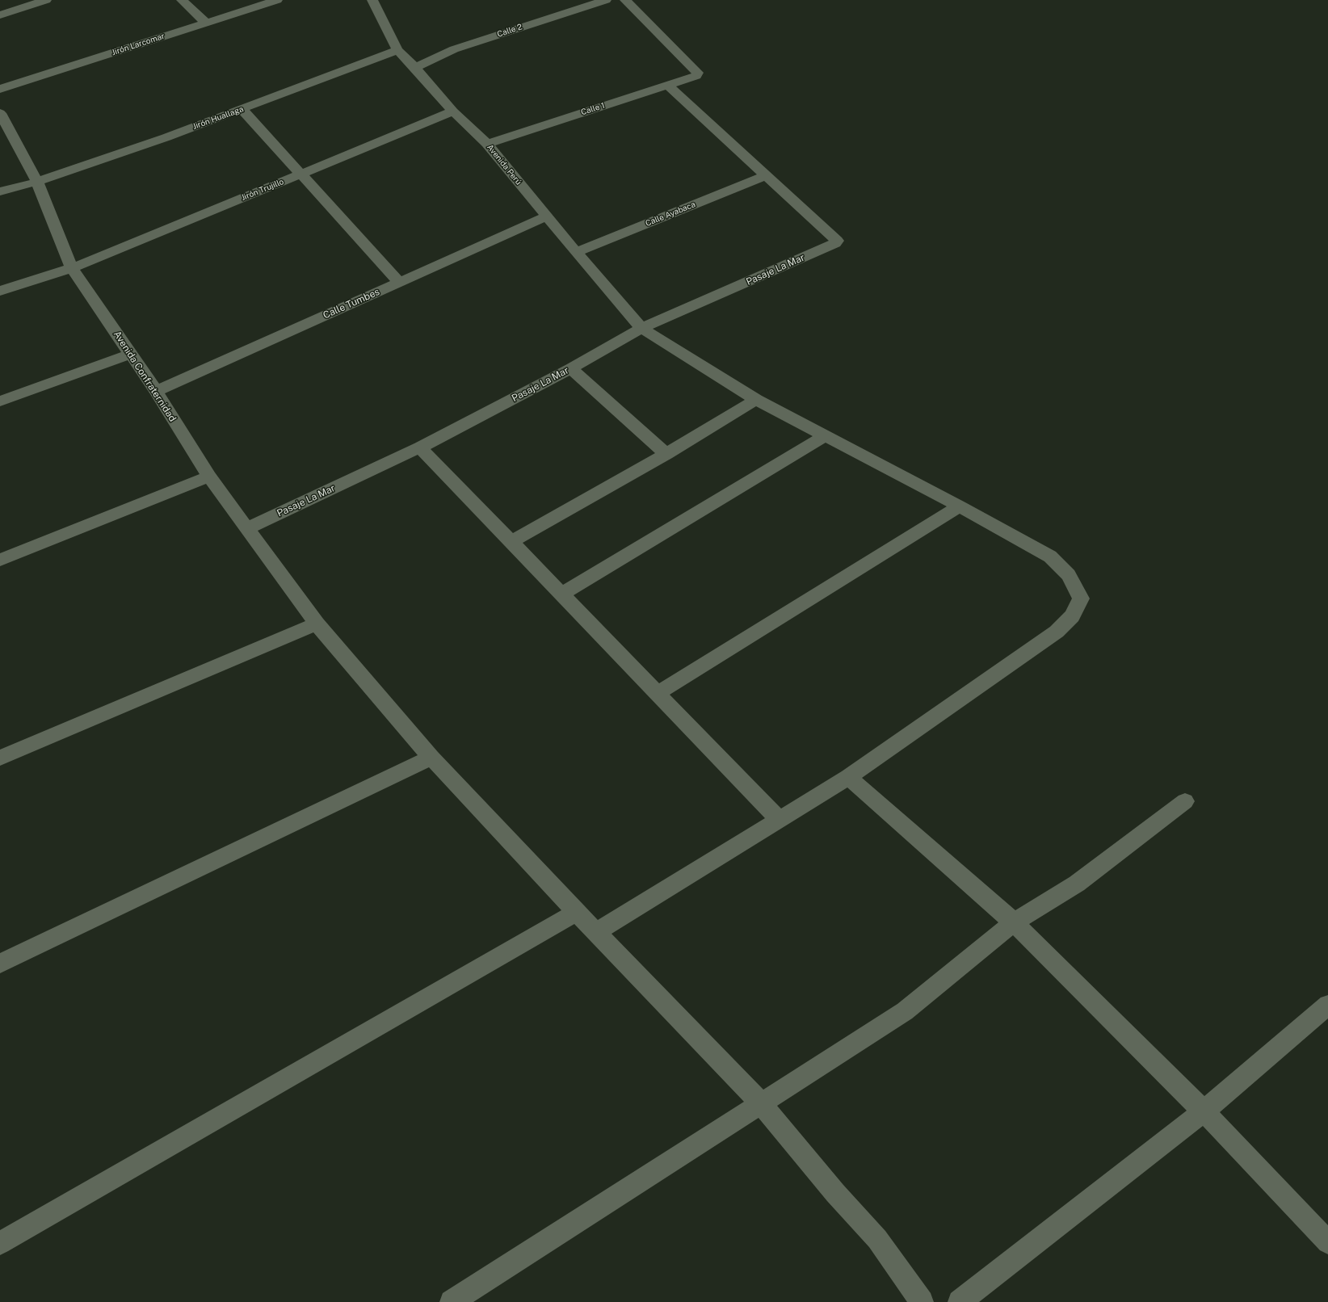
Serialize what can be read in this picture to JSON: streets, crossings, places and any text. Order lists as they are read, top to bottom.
{
  "streets": {
    "street": [
      "Calle 2",
      "Jirón Larcomar",
      "Calle 1",
      "Jirón Huallaga",
      "Avenida Perú",
      "Jirón Trujillo",
      "Calle Ayabaca",
      "Pasaje La Mar",
      "Calle Tumbes",
      "Avenida Confraternidad"
    ]
  },
  "crossings": [
    ["Calle 2", "Avenida Perú"],
    ["Calle 1", "Avenida Perú"],
    ["Jirón Huallaga", "Avenida Perú"],
    ["Jirón Huallaga", "Avenida Confraternidad"],
    ["Avenida Perú", "Jirón Trujillo"],
    ["Avenida Perú", "Calle Ayabaca"],
    ["Avenida Perú", "Pasaje La Mar"],
    ["Avenida Perú", "Calle Tumbes"],
    ["Jirón Trujillo", "Avenida Confraternidad"],
    ["Calle Ayabaca", "Pasaje La Mar"],
    ["Pasaje La Mar", "Avenida Confraternidad"],
    ["Calle Tumbes", "Avenida Confraternidad"]
  ]
}
